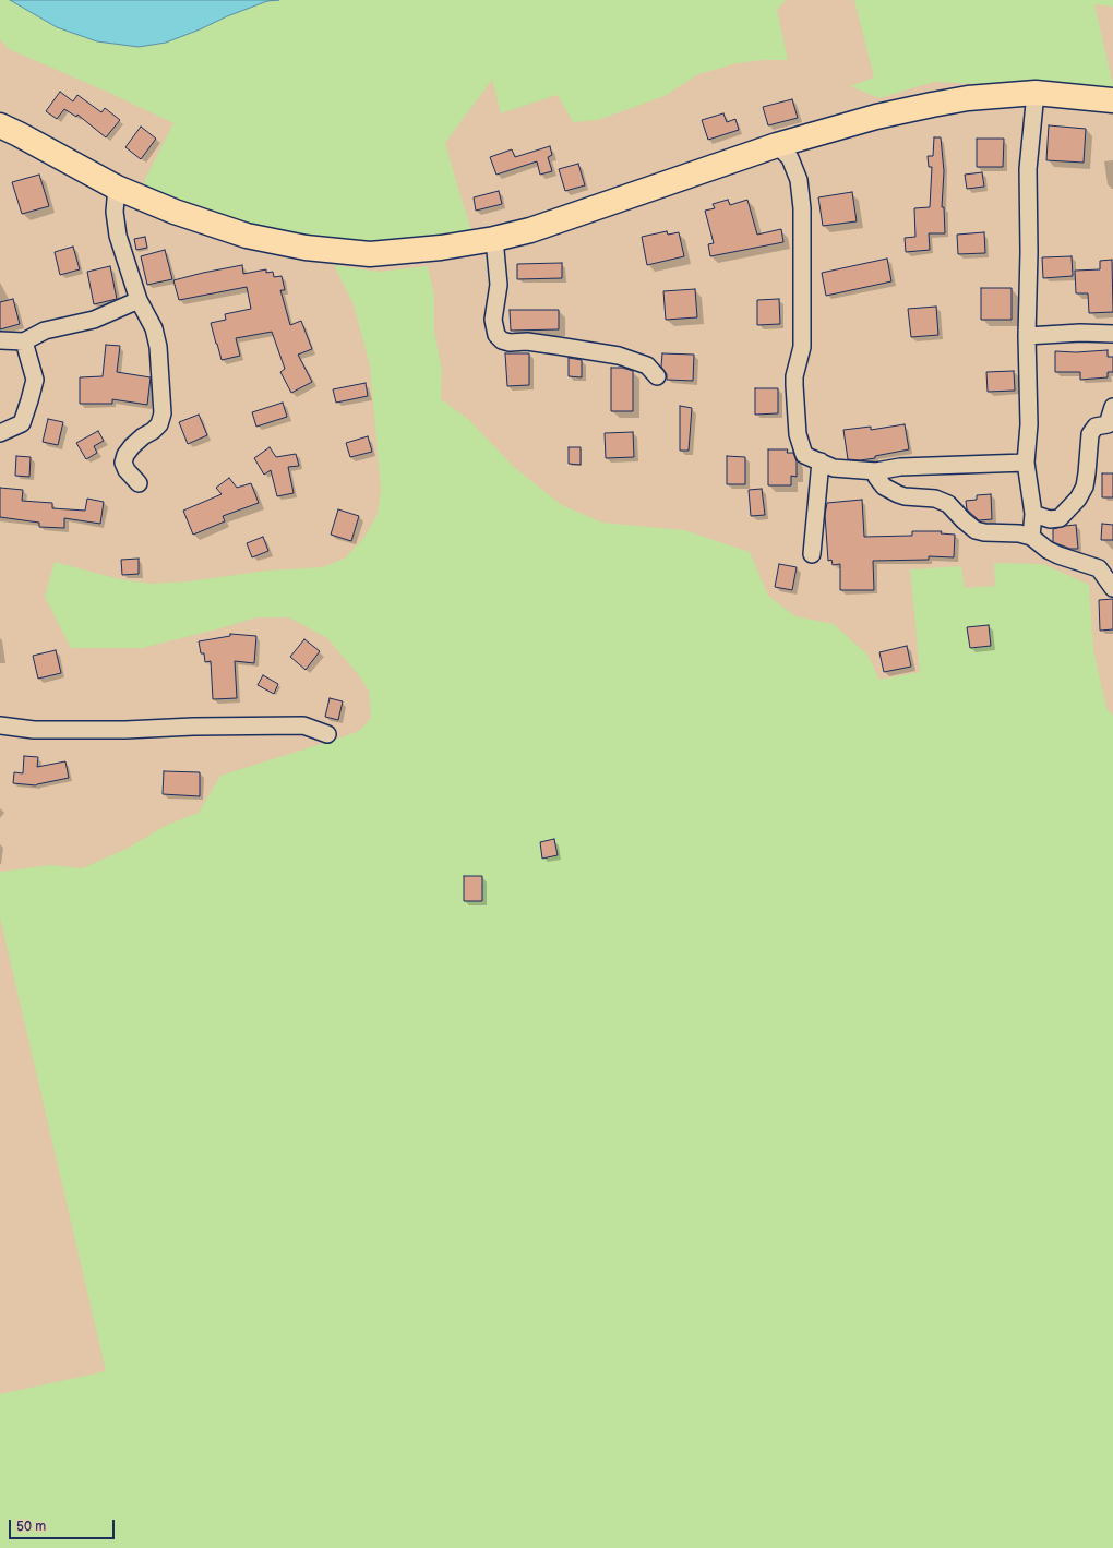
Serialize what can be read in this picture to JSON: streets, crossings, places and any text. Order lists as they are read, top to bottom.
{
  "scale_bar": "50 m"
}
